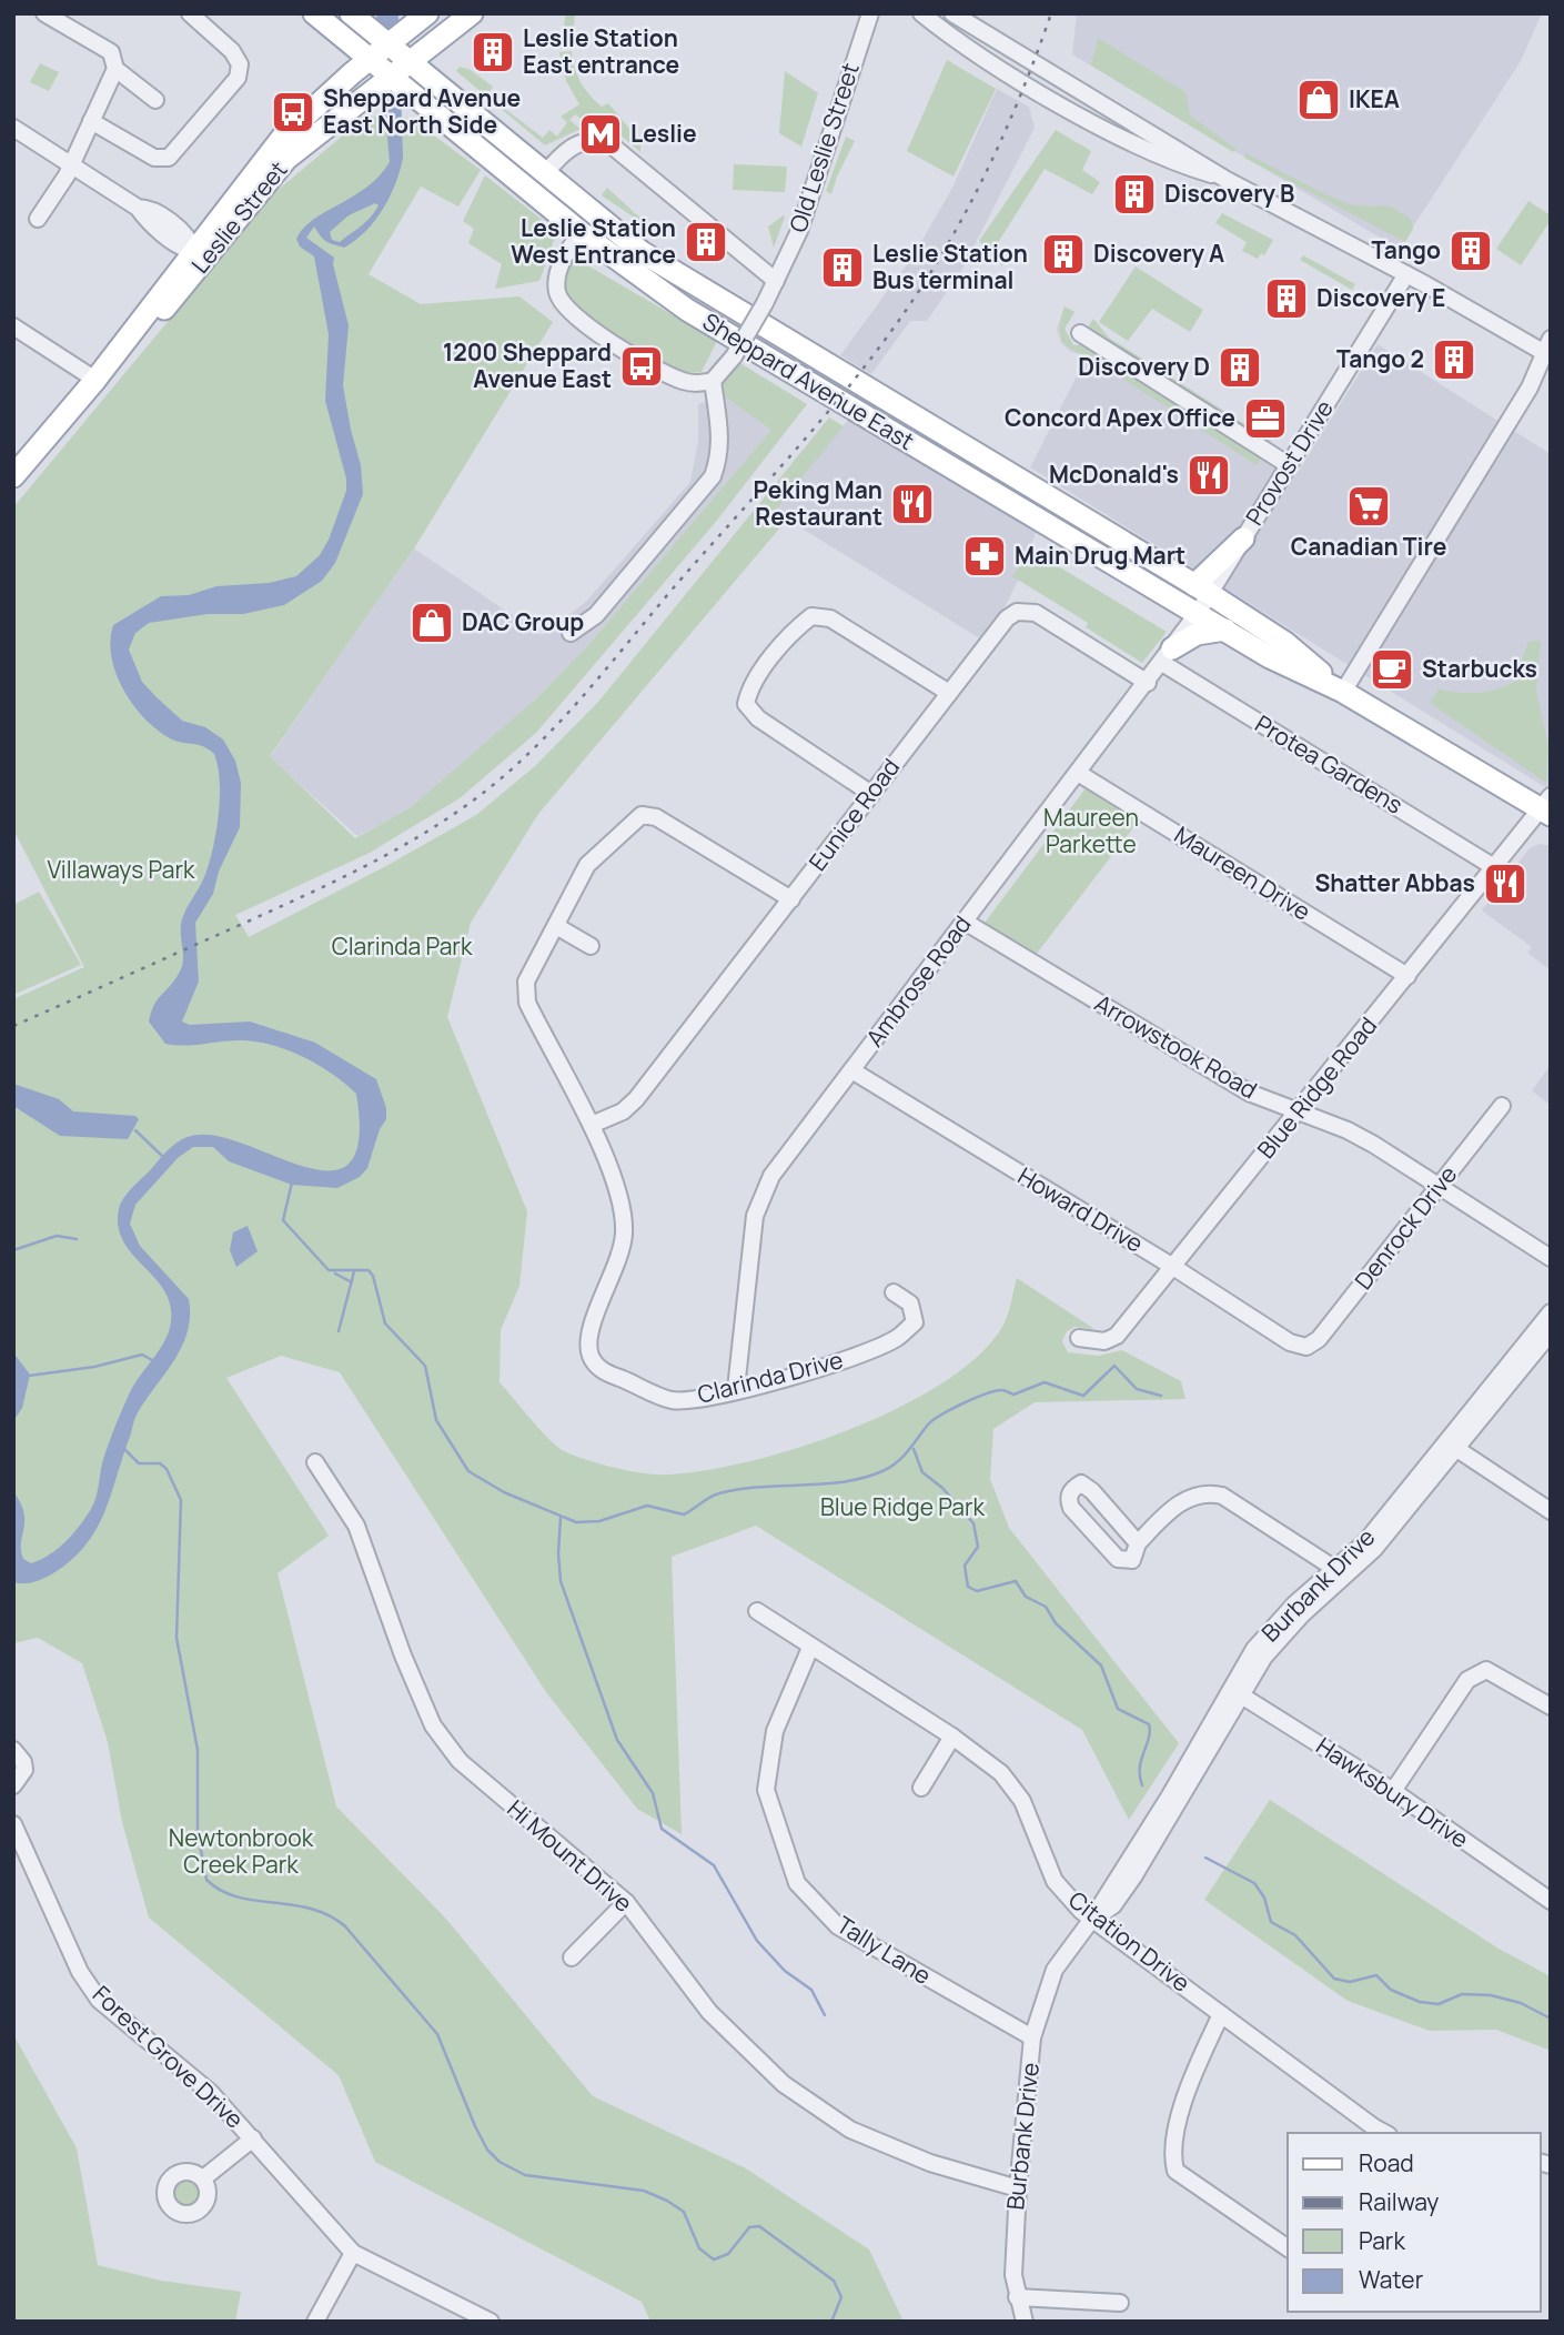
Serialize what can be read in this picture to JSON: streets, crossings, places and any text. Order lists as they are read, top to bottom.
{
  "streets": {
    "main road": ["Leslie Street", "Sheppard Avenue East"],
    "street": [
      "Old Leslie Street",
      "Provost Drive",
      "Protea Gardens",
      "Eunice Road",
      "Maureen Drive",
      "Ambrose Road",
      "Arrowstook Road",
      "Blue Ridge Road",
      "Howard Drive",
      "Denrock Drive",
      "Clarinda Drive",
      "Burbank Drive",
      "Hawksbury Drive",
      "Hi Mount Drive",
      "Citation Drive",
      "Tally Lane",
      "Forest Grove Drive"
    ]
  },
  "crossings": [
    ["Leslie Street", "Sheppard Avenue East"],
    ["Sheppard Avenue East", "Ambrose Road"],
    ["Sheppard Avenue East", "Blue Ridge Road"],
    ["Protea Gardens", "Ambrose Road"],
    ["Protea Gardens", "Blue Ridge Road"],
    ["Eunice Road", "Ambrose Road"],
    ["Eunice Road", "Clarinda Drive"],
    ["Maureen Drive", "Ambrose Road"],
    ["Maureen Drive", "Blue Ridge Road"],
    ["Ambrose Road", "Arrowstook Road"],
    ["Ambrose Road", "Howard Drive"],
    ["Ambrose Road", "Clarinda Drive"],
    ["Arrowstook Road", "Blue Ridge Road"],
    ["Arrowstook Road", "Denrock Drive"],
    ["Blue Ridge Road", "Howard Drive"],
    ["Howard Drive", "Denrock Drive"],
    ["Burbank Drive", "Hawksbury Drive"],
    ["Burbank Drive", "Hi Mount Drive"],
    ["Burbank Drive", "Citation Drive"],
    ["Burbank Drive", "Tally Lane"],
    ["Citation Drive", "Tally Lane"]
  ],
  "parks": [
    "Maureen Parkette",
    "Villaways Park",
    "Clarinda Park",
    "Blue Ridge Park",
    "Newtonbrook Creek Park"
  ],
  "places": {
    "building": [
      "Leslie Station East entrance",
      "Discovery B",
      "Leslie Station West Entrance",
      "Tango",
      "Discovery A",
      "Leslie Station Bus terminal",
      "Discovery E",
      "Tango 2",
      "Discovery D"
    ],
    "shop": ["IKEA", "DAC Group"],
    "bus stop": ["Sheppard Avenue East North Side", "1200 Sheppard Avenue East"],
    "metro station": ["Leslie"],
    "office": ["Concord Apex Office"],
    "restaurant": ["McDonald's", "Peking Man Restaurant", "Shatter Abbas"],
    "supermarket": ["Canadian Tire"],
    "pharmacy": ["Main Drug Mart"],
    "cafe": ["Starbucks"]
  },
  "legend": [
    "Road",
    "Railway",
    "Park",
    "Water"
  ]
}
